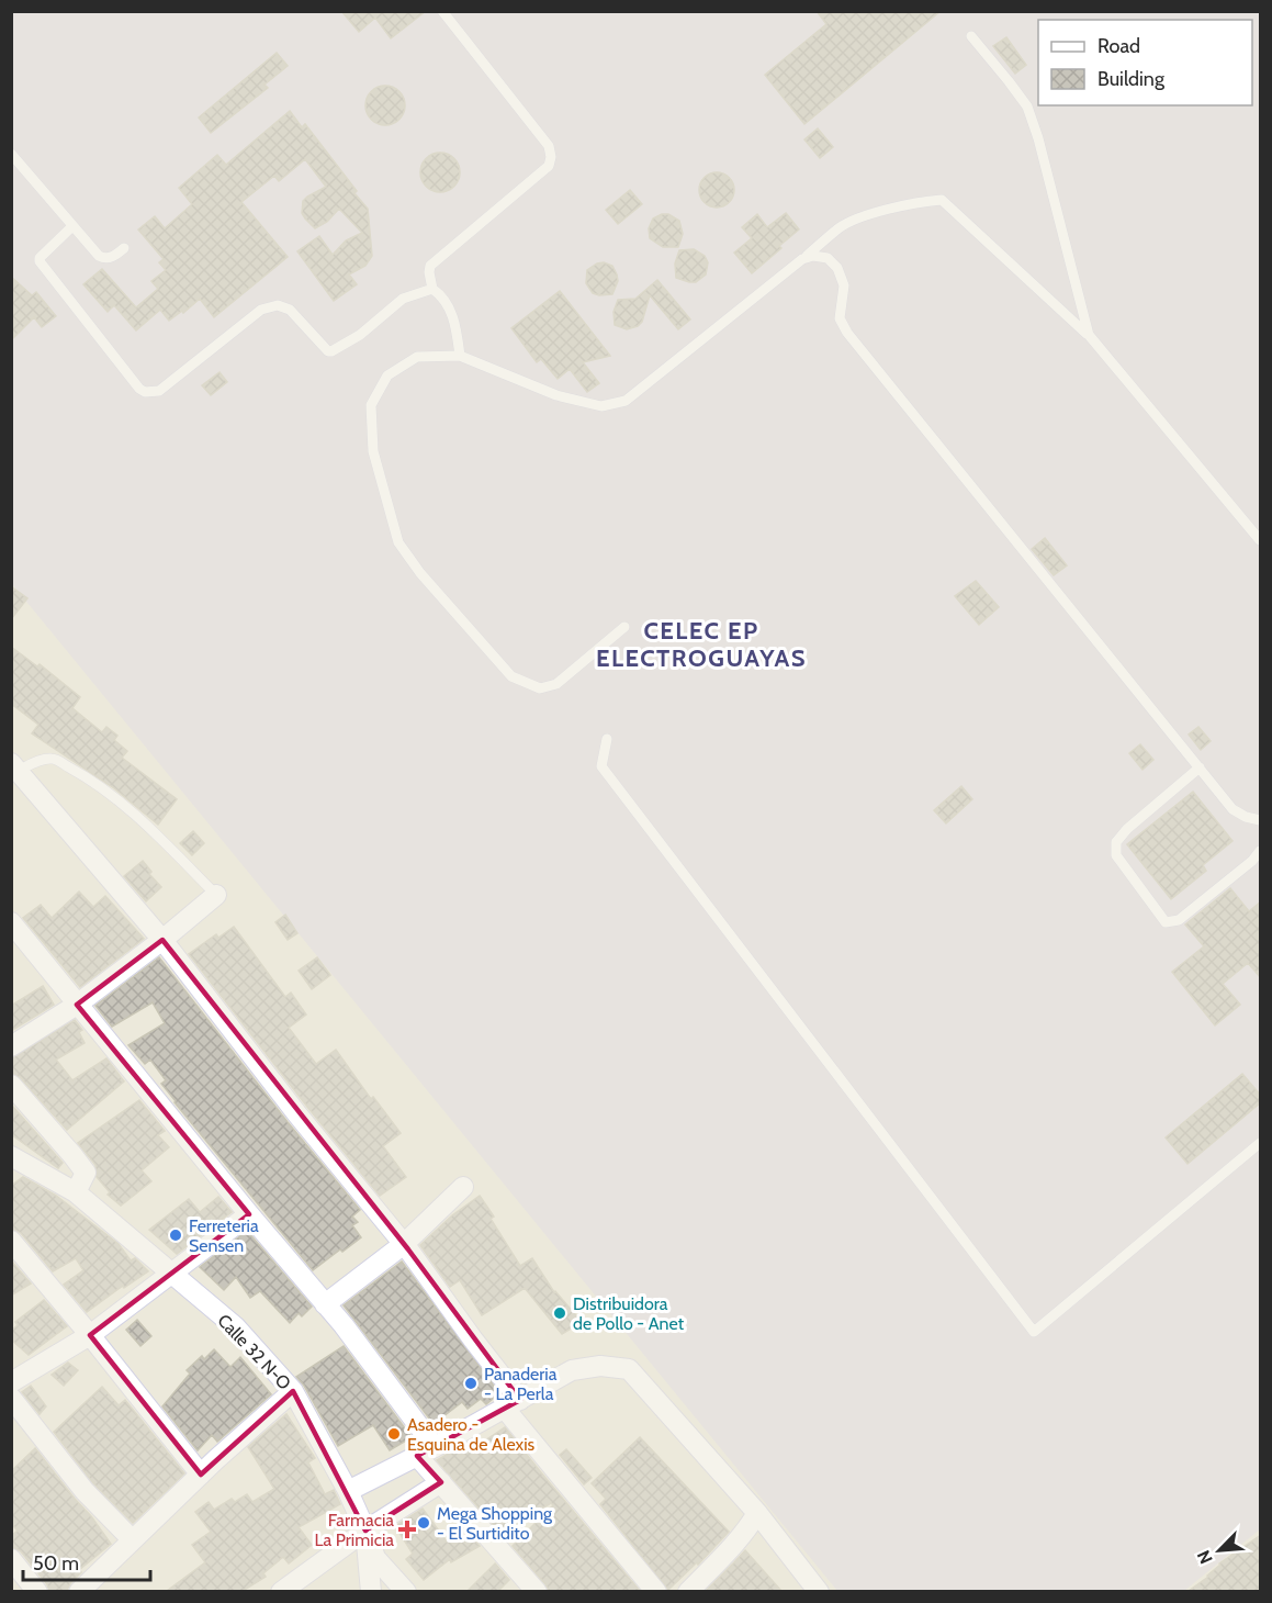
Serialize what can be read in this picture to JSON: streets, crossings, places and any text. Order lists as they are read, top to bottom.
{
  "streets": {
    "street": ["Calle 32 N-O"]
  },
  "districts": ["CELEC EP ELECTROGUAYAS"],
  "places": {
    "other": [
      "Ferreteria Sensen",
      "Distribuidora de Pollo - Anet",
      "Panaderia - La Perla",
      "Asadero - Esquina de Alexis",
      "Mega Shopping - El Surtidito"
    ],
    "health": ["Farmacia La Primicia"]
  },
  "legend": ["Road", "Building"],
  "scale_bar": "50 m",
  "north": "bottom left"
}
